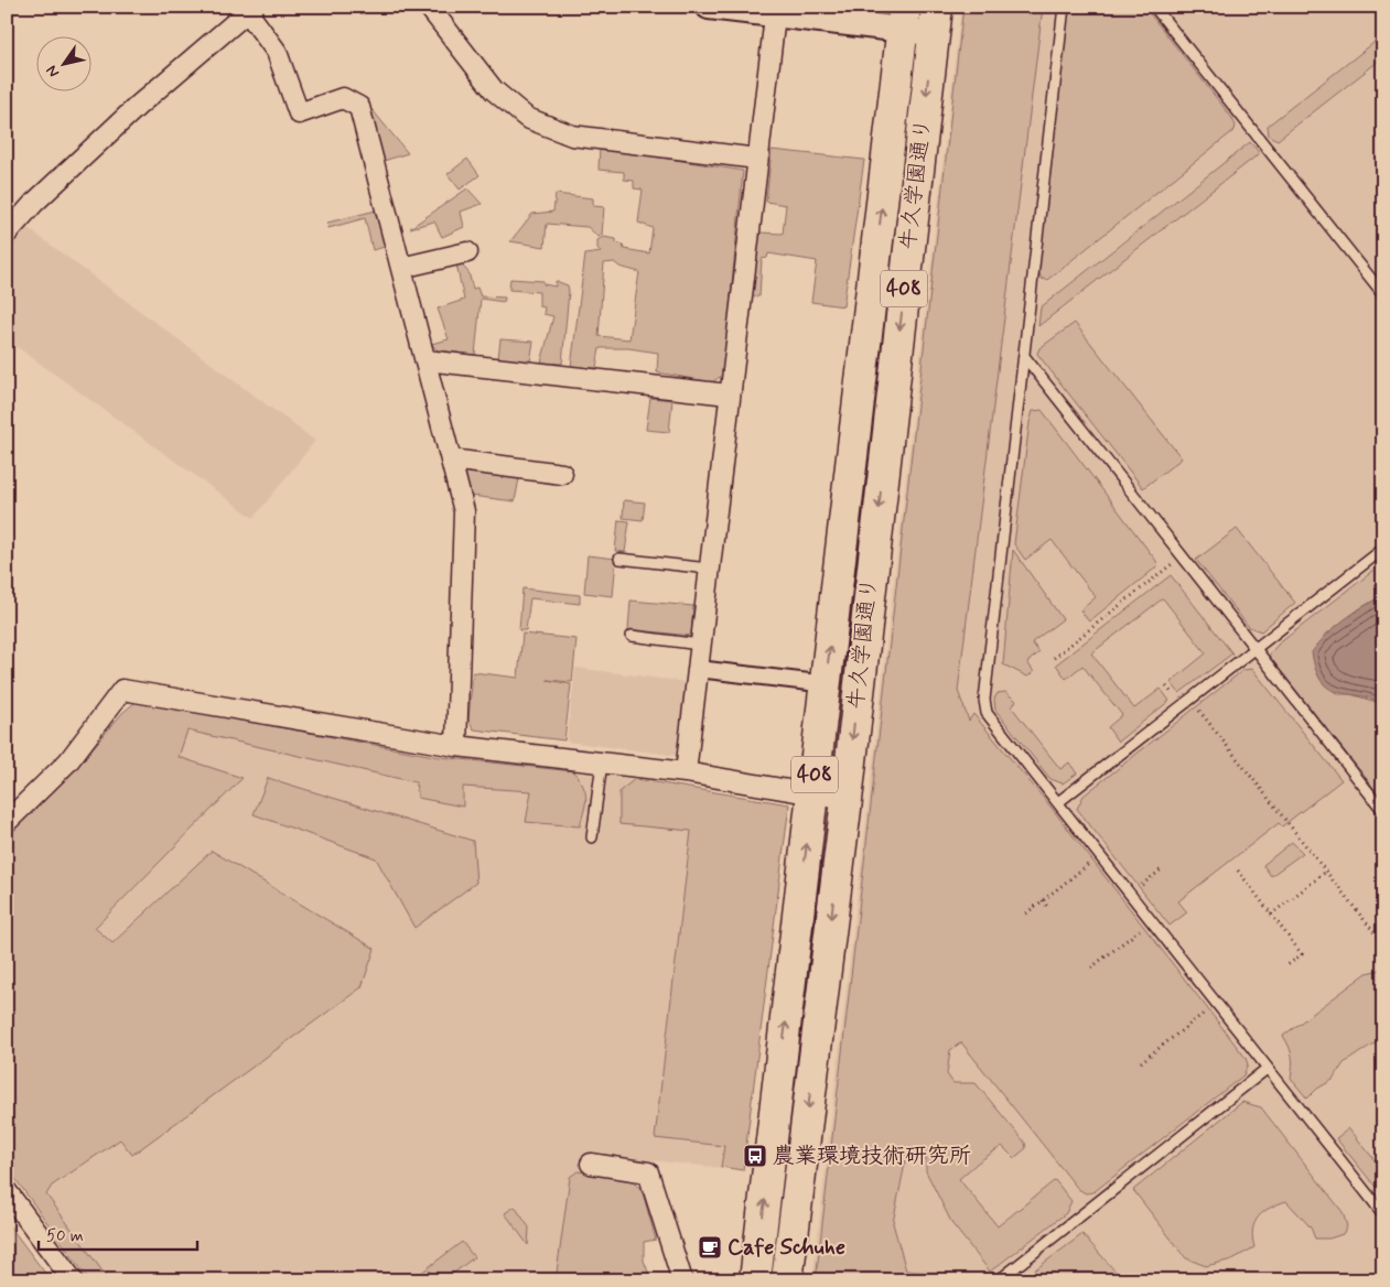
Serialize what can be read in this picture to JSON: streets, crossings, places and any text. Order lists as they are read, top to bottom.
{
  "streets": {
    "highway": ["牛久学園通り", "408"]
  },
  "places": {
    "bus stop": ["農業環境技術研究所"],
    "cafe": ["Cafe Schuhe"]
  },
  "scale_bar": "50 m",
  "north": "bottom left"
}
